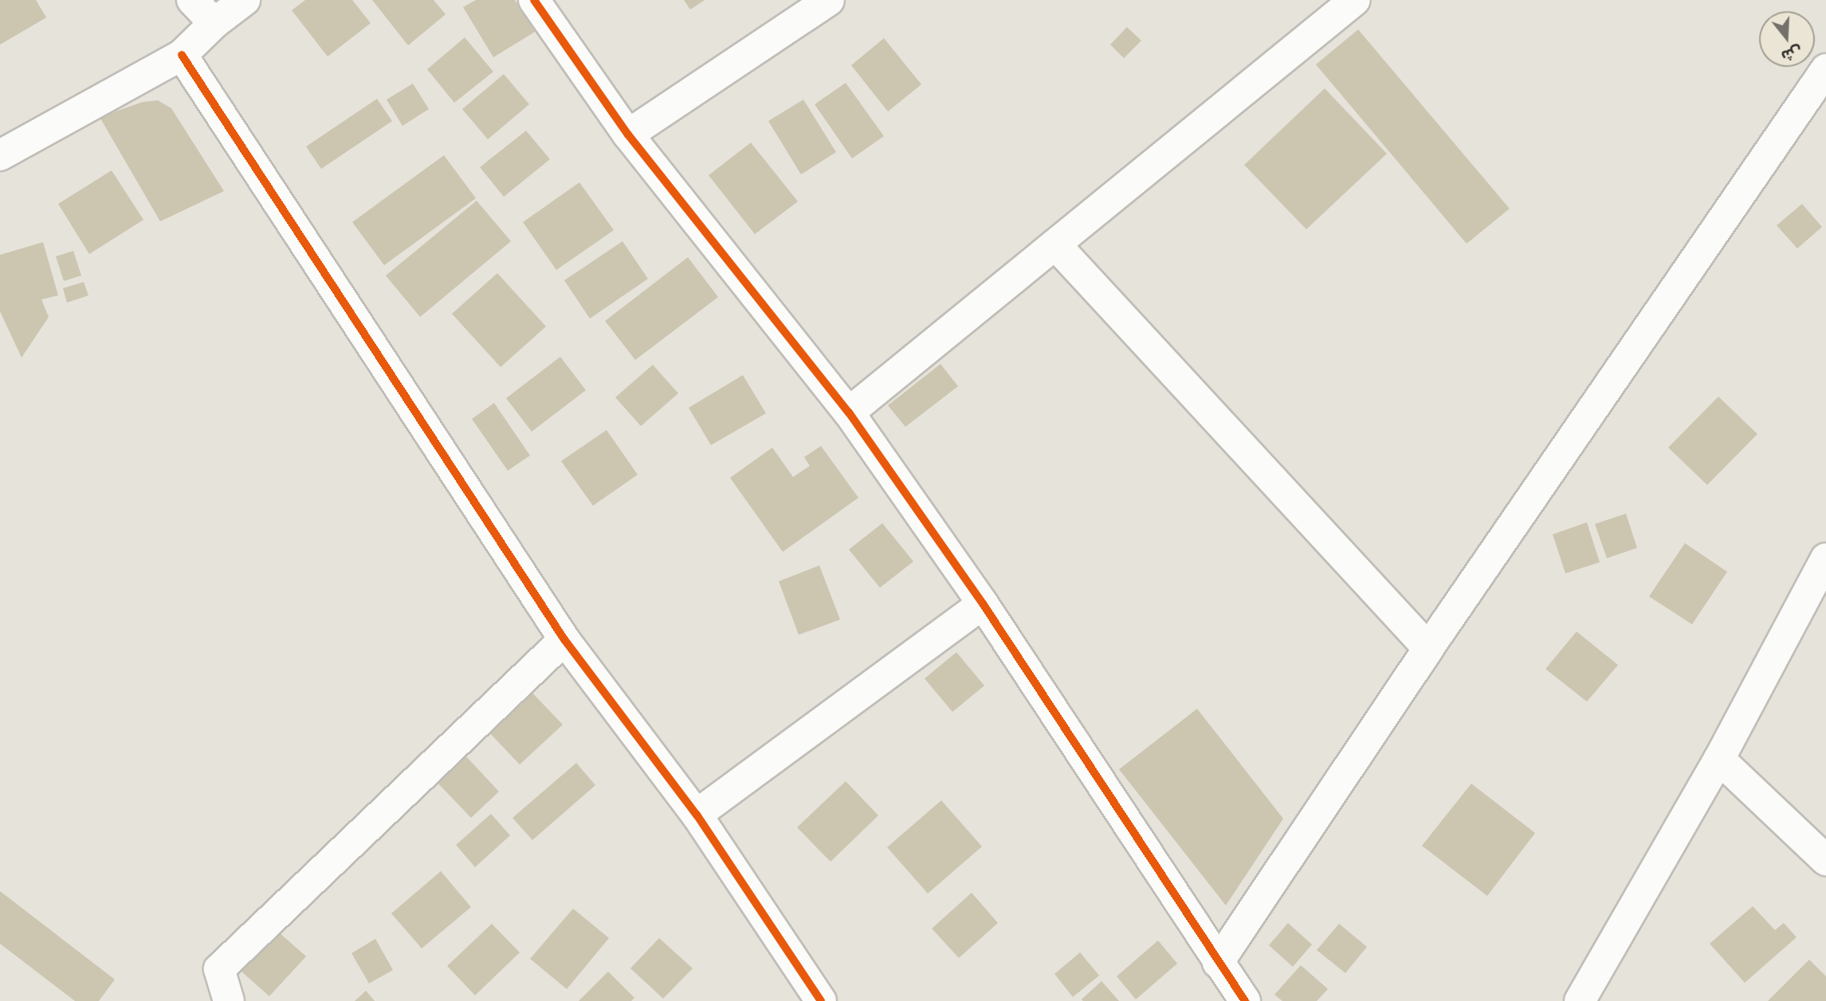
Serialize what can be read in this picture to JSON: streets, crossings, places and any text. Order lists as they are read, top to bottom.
{
  "north": "bottom"
}
